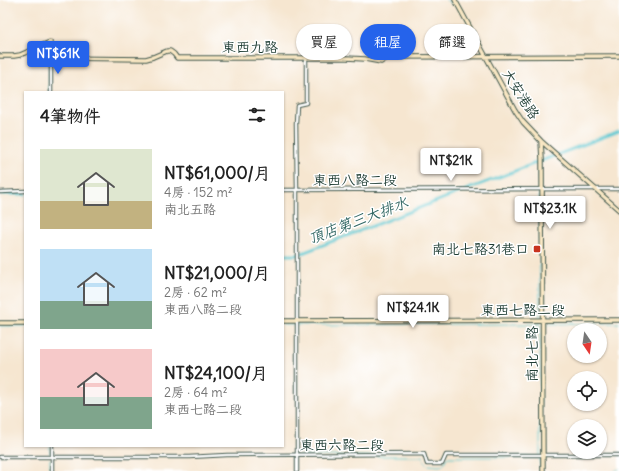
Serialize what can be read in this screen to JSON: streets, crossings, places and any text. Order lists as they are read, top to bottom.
{
  "streets": {
    "street": [
      "東西九路",
      "大安港路",
      "東西八路二段",
      "東西七路二段",
      "南北七路",
      "東西六路二段"
    ]
  },
  "crossings": [
    ["東西九路", "大安港路"],
    ["大安港路", "東西八路二段"],
    ["大安港路", "南北七路"],
    ["東西八路二段", "南北七路"],
    ["東西七路二段", "南北七路"],
    ["南北七路", "東西六路二段"]
  ],
  "water": ["頂店第三大排水"],
  "places": {
    "transit": ["南北七路31巷口"]
  },
  "north": "bottom",
  "page": {
    "chip": ["買屋", "租屋", "篩選"],
    "price": [
      "NT$61K",
      "NT$21K",
      "NT$23.1K",
      "NT$24.1K"
    ],
    "heading": "4筆物件",
    "list": [
      {
        "name": "NT$61,000/月",
        "note": "4房 · 152 m² · 南北五路"
      },
      {
        "name": "NT$21,000/月",
        "note": "2房 · 62 m² · 東西八路二段"
      },
      {
        "name": "NT$24,100/月",
        "note": "2房 · 64 m² · 東西七路二段"
      }
    ]
  }
}
